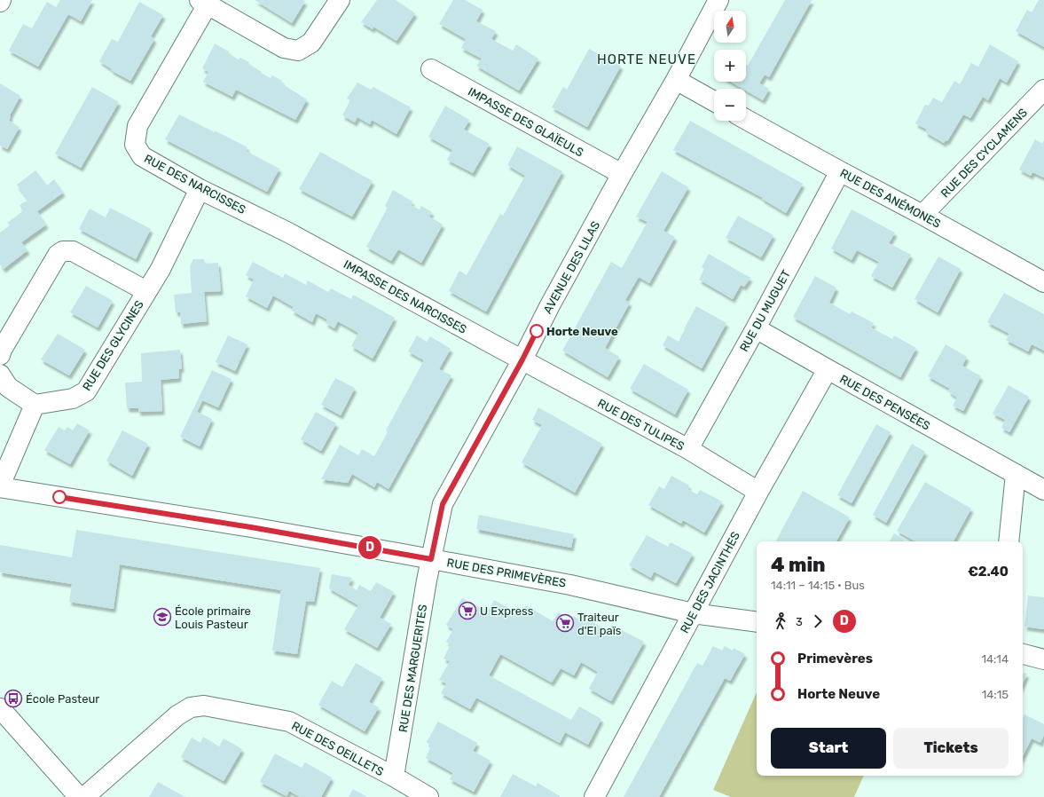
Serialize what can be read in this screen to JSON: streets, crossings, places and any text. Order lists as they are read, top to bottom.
{
  "streets": {
    "street": [
      "IMPASSE DES GLAÏEULS",
      "RUE DES CYCLAMENS",
      "RUE DES NARCISSES",
      "RUE DES ANÉMONES",
      "AVENUE DES LILAS",
      "IMPASSE DES NARCISSES",
      "RUE DU MUGUET",
      "RUE DES GLYCINES",
      "RUE DES PENSÉES",
      "RUE DES TULIPES",
      "RUE DES PRIMEVÈRES",
      "RUE DES JACINTHES",
      "RUE DES MARGUERITES",
      "RUE DES OEILLETS"
    ]
  },
  "crossings": [
    ["IMPASSE DES GLAÏEULS", "AVENUE DES LILAS"],
    ["RUE DES CYCLAMENS", "RUE DES ANÉMONES"],
    ["RUE DES NARCISSES", "IMPASSE DES NARCISSES"],
    ["RUE DES NARCISSES", "RUE DES GLYCINES"],
    ["RUE DES ANÉMONES", "RUE DU MUGUET"],
    ["AVENUE DES LILAS", "IMPASSE DES NARCISSES"],
    ["AVENUE DES LILAS", "RUE DES TULIPES"],
    ["AVENUE DES LILAS", "RUE DES PRIMEVÈRES"],
    ["AVENUE DES LILAS", "RUE DES MARGUERITES"],
    ["IMPASSE DES NARCISSES", "RUE DES TULIPES"],
    ["RUE DU MUGUET", "RUE DES PENSÉES"],
    ["RUE DU MUGUET", "RUE DES TULIPES"],
    ["RUE DES PENSÉES", "RUE DES JACINTHES"],
    ["RUE DES TULIPES", "RUE DES JACINTHES"],
    ["RUE DES PRIMEVÈRES", "RUE DES JACINTHES"],
    ["RUE DES PRIMEVÈRES", "RUE DES MARGUERITES"],
    ["RUE DES MARGUERITES", "RUE DES OEILLETS"]
  ],
  "districts": ["HORTE NEUVE"],
  "places": {
    "other": ["Horte Neuve"],
    "supermarket": ["U Express", "Traiteur d'El païs"],
    "school or university": ["École primaire Louis Pasteur"],
    "bus stop": ["École Pasteur"]
  },
  "lines": ["bus line D"],
  "north": "top",
  "page": {
    "on_map": "D",
    "map_buttons": ["+", "−"],
    "heading": ["4 min", "14:11 – 14:15 · Bus", "€2.40"],
    "legs": ["3", "D"],
    "list": [
      {
        "name": "Primevères",
        "value": "14:14"
      },
      {
        "name": "Horte Neuve",
        "value": "14:15"
      }
    ],
    "buttons": ["Start", "Tickets"]
  }
}
